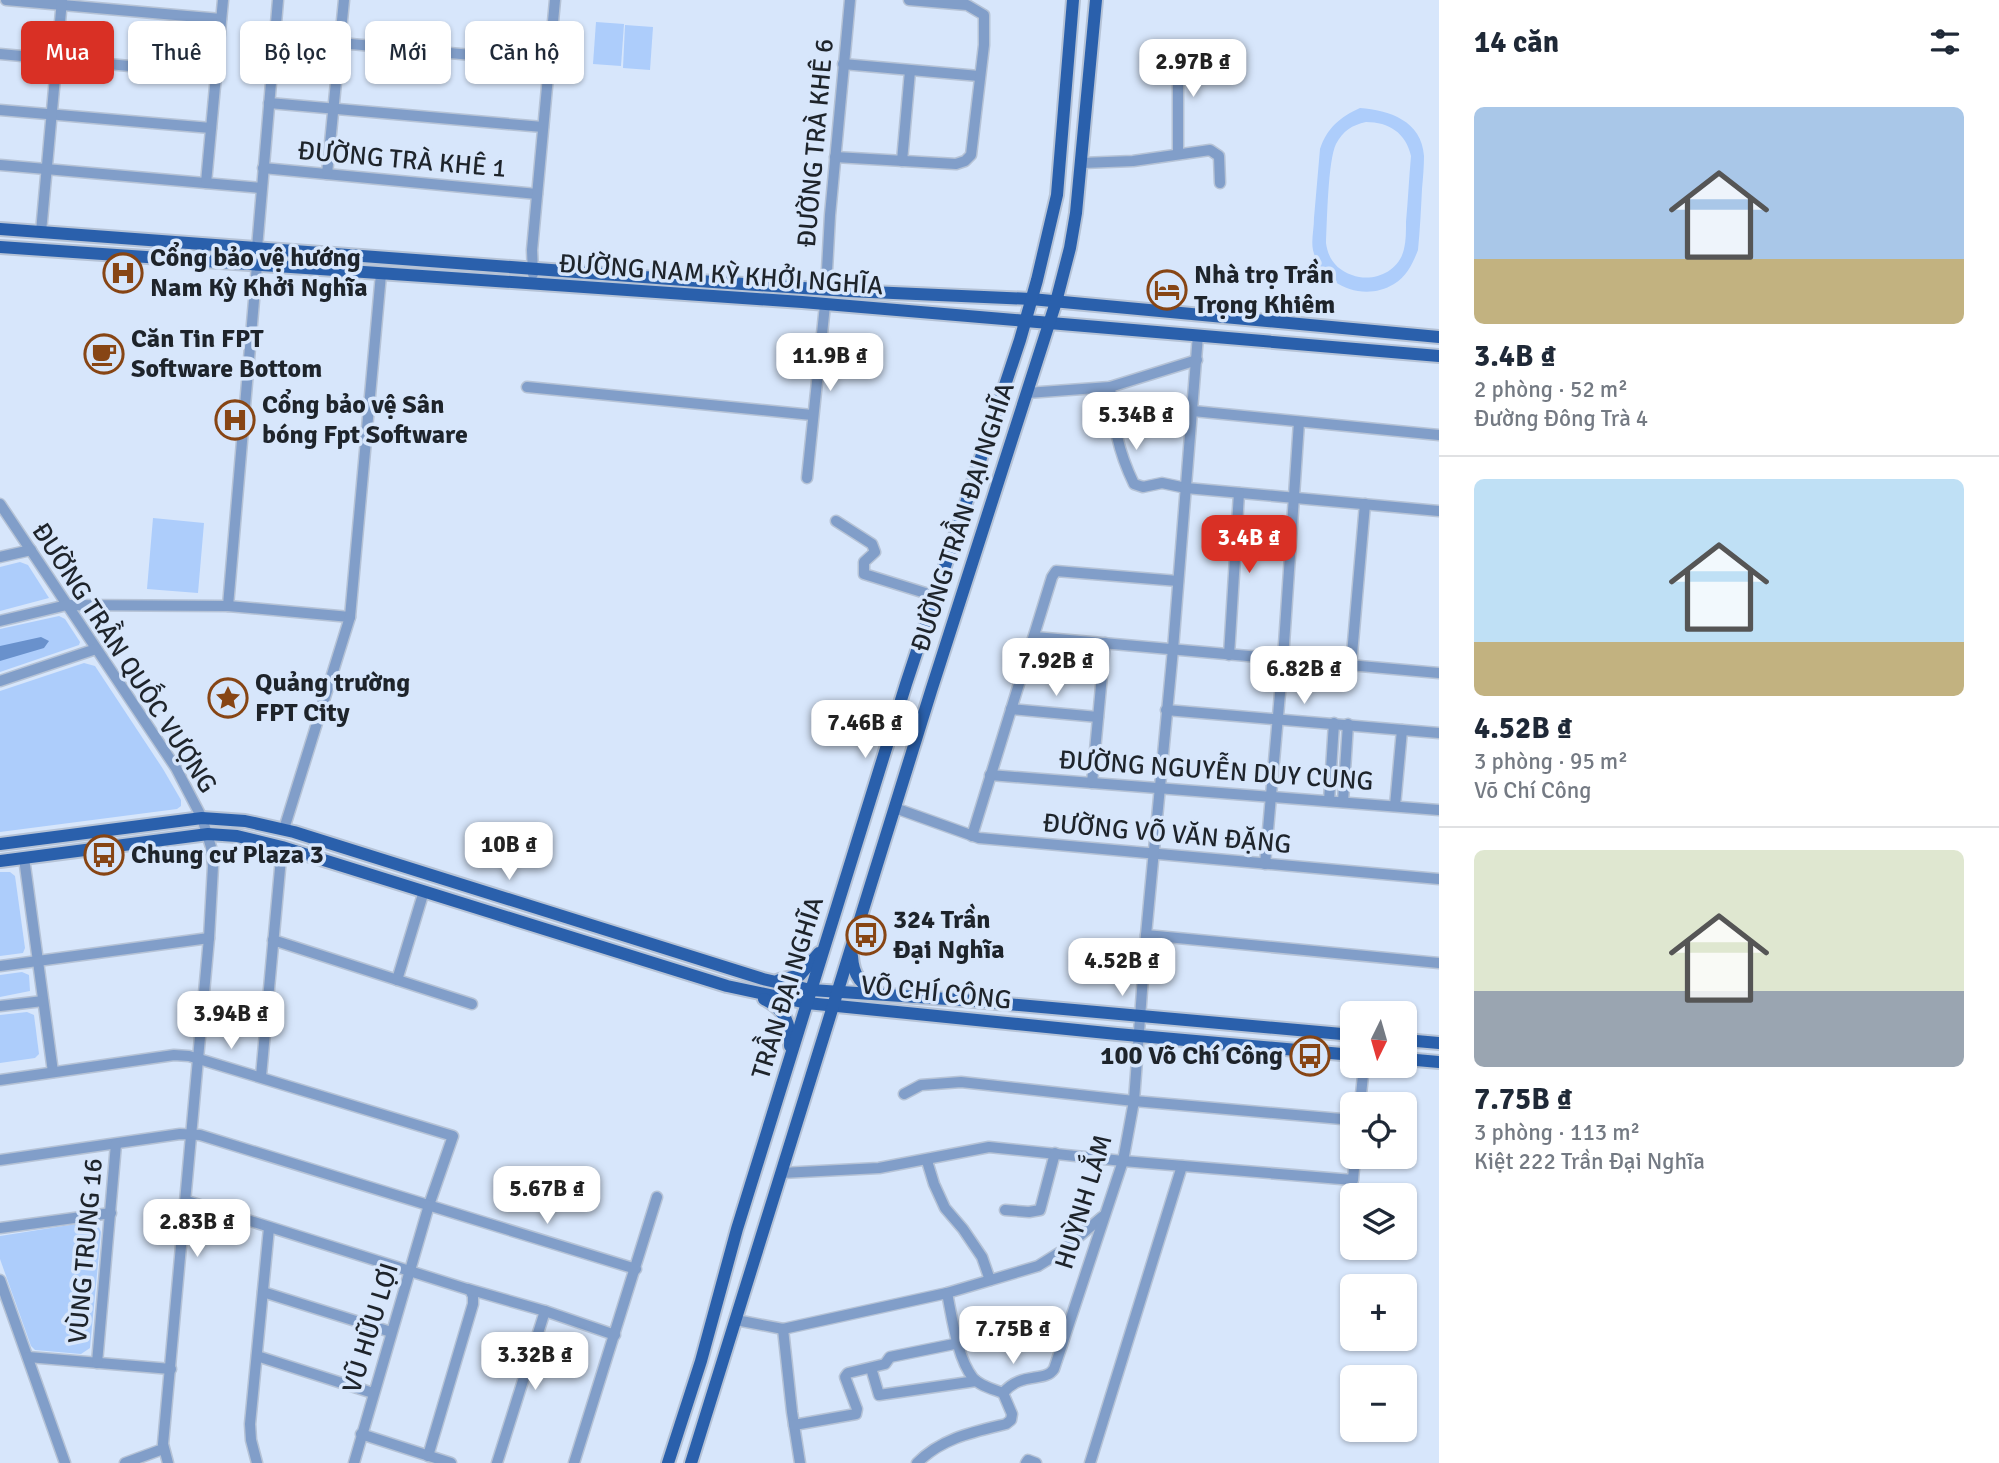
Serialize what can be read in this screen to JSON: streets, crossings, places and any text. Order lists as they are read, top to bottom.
{
  "streets": {
    "main road": [
      "ĐƯỜNG NAM KỲ KHỞI NGHĨA",
      "ĐƯỜNG TRẦN ĐẠI NGHĨA",
      "TRẦN ĐẠI NGHĨA",
      "VÕ CHÍ CÔNG"
    ],
    "street": [
      "ĐƯỜNG TRÀ KHÊ 6",
      "ĐƯỜNG TRÀ KHÊ 1",
      "ĐƯỜNG TRẦN QUỐC VƯỢNG",
      "ĐƯỜNG NGUYỄN DUY CUNG",
      "ĐƯỜNG VÕ VĂN ĐẶNG",
      "HUỲNH LẮM",
      "VÙNG TRUNG 16",
      "VŨ HỮU LỢI"
    ]
  },
  "crossings": [
    ["ĐƯỜNG TRÀ KHÊ 6", "ĐƯỜNG NAM KỲ KHỞI NGHĨA"],
    ["ĐƯỜNG NAM KỲ KHỞI NGHĨA", "ĐƯỜNG TRẦN ĐẠI NGHĨA"],
    ["ĐƯỜNG NAM KỲ KHỞI NGHĨA", "HUỲNH LẮM"],
    ["ĐƯỜNG TRẦN ĐẠI NGHĨA", "ĐƯỜNG VÕ VĂN ĐẶNG"],
    ["ĐƯỜNG TRẦN ĐẠI NGHĨA", "TRẦN ĐẠI NGHĨA"],
    ["ĐƯỜNG TRẦN ĐẠI NGHĨA", "VÕ CHÍ CÔNG"],
    ["ĐƯỜNG TRẦN QUỐC VƯỢNG", "VÕ CHÍ CÔNG"],
    ["ĐƯỜNG NGUYỄN DUY CUNG", "HUỲNH LẮM"],
    ["ĐƯỜNG VÕ VĂN ĐẶNG", "HUỲNH LẮM"],
    ["TRẦN ĐẠI NGHĨA", "VÕ CHÍ CÔNG"],
    ["VÕ CHÍ CÔNG", "HUỲNH LẮM"]
  ],
  "places": {
    "hospital": ["Cổng bảo vệ hướng Nam Kỳ Khởi Nghĩa", "Cổng bảo vệ Sân bóng Fpt Software"],
    "hotel": ["Nhà trọ Trần Trọng Khiêm"],
    "cafe": ["Căn Tin FPT Software Bottom"],
    "place": ["Quảng trường FPT City"],
    "bus stop": ["Chung cư Plaza 3", "324 Trần Đại Nghĩa", "100 Võ Chí Công"]
  },
  "north": "bottom",
  "page": {
    "heading": "14 căn",
    "chip": [
      "Mua",
      "Thuê",
      "Bộ lọc",
      "Mới",
      "Căn hộ"
    ],
    "price": [
      "2.97B ₫",
      "11.9B ₫",
      "5.34B ₫",
      "3.4B ₫",
      "7.92B ₫",
      "6.82B ₫",
      "7.46B ₫",
      "10B ₫",
      "4.52B ₫",
      "3.94B ₫",
      "5.67B ₫",
      "2.83B ₫",
      "7.75B ₫",
      "3.32B ₫"
    ],
    "list": [
      {
        "name": "3.4B ₫",
        "note": "2 phòng · 52 m² · Đường Đông Trà 4"
      },
      {
        "name": "4.52B ₫",
        "note": "3 phòng · 95 m² · Võ Chí Công"
      },
      {
        "name": "7.75B ₫",
        "note": "3 phòng · 113 m² · Kiệt 222 Trần Đại Nghĩa"
      }
    ],
    "map_buttons": ["+", "−"]
  }
}
